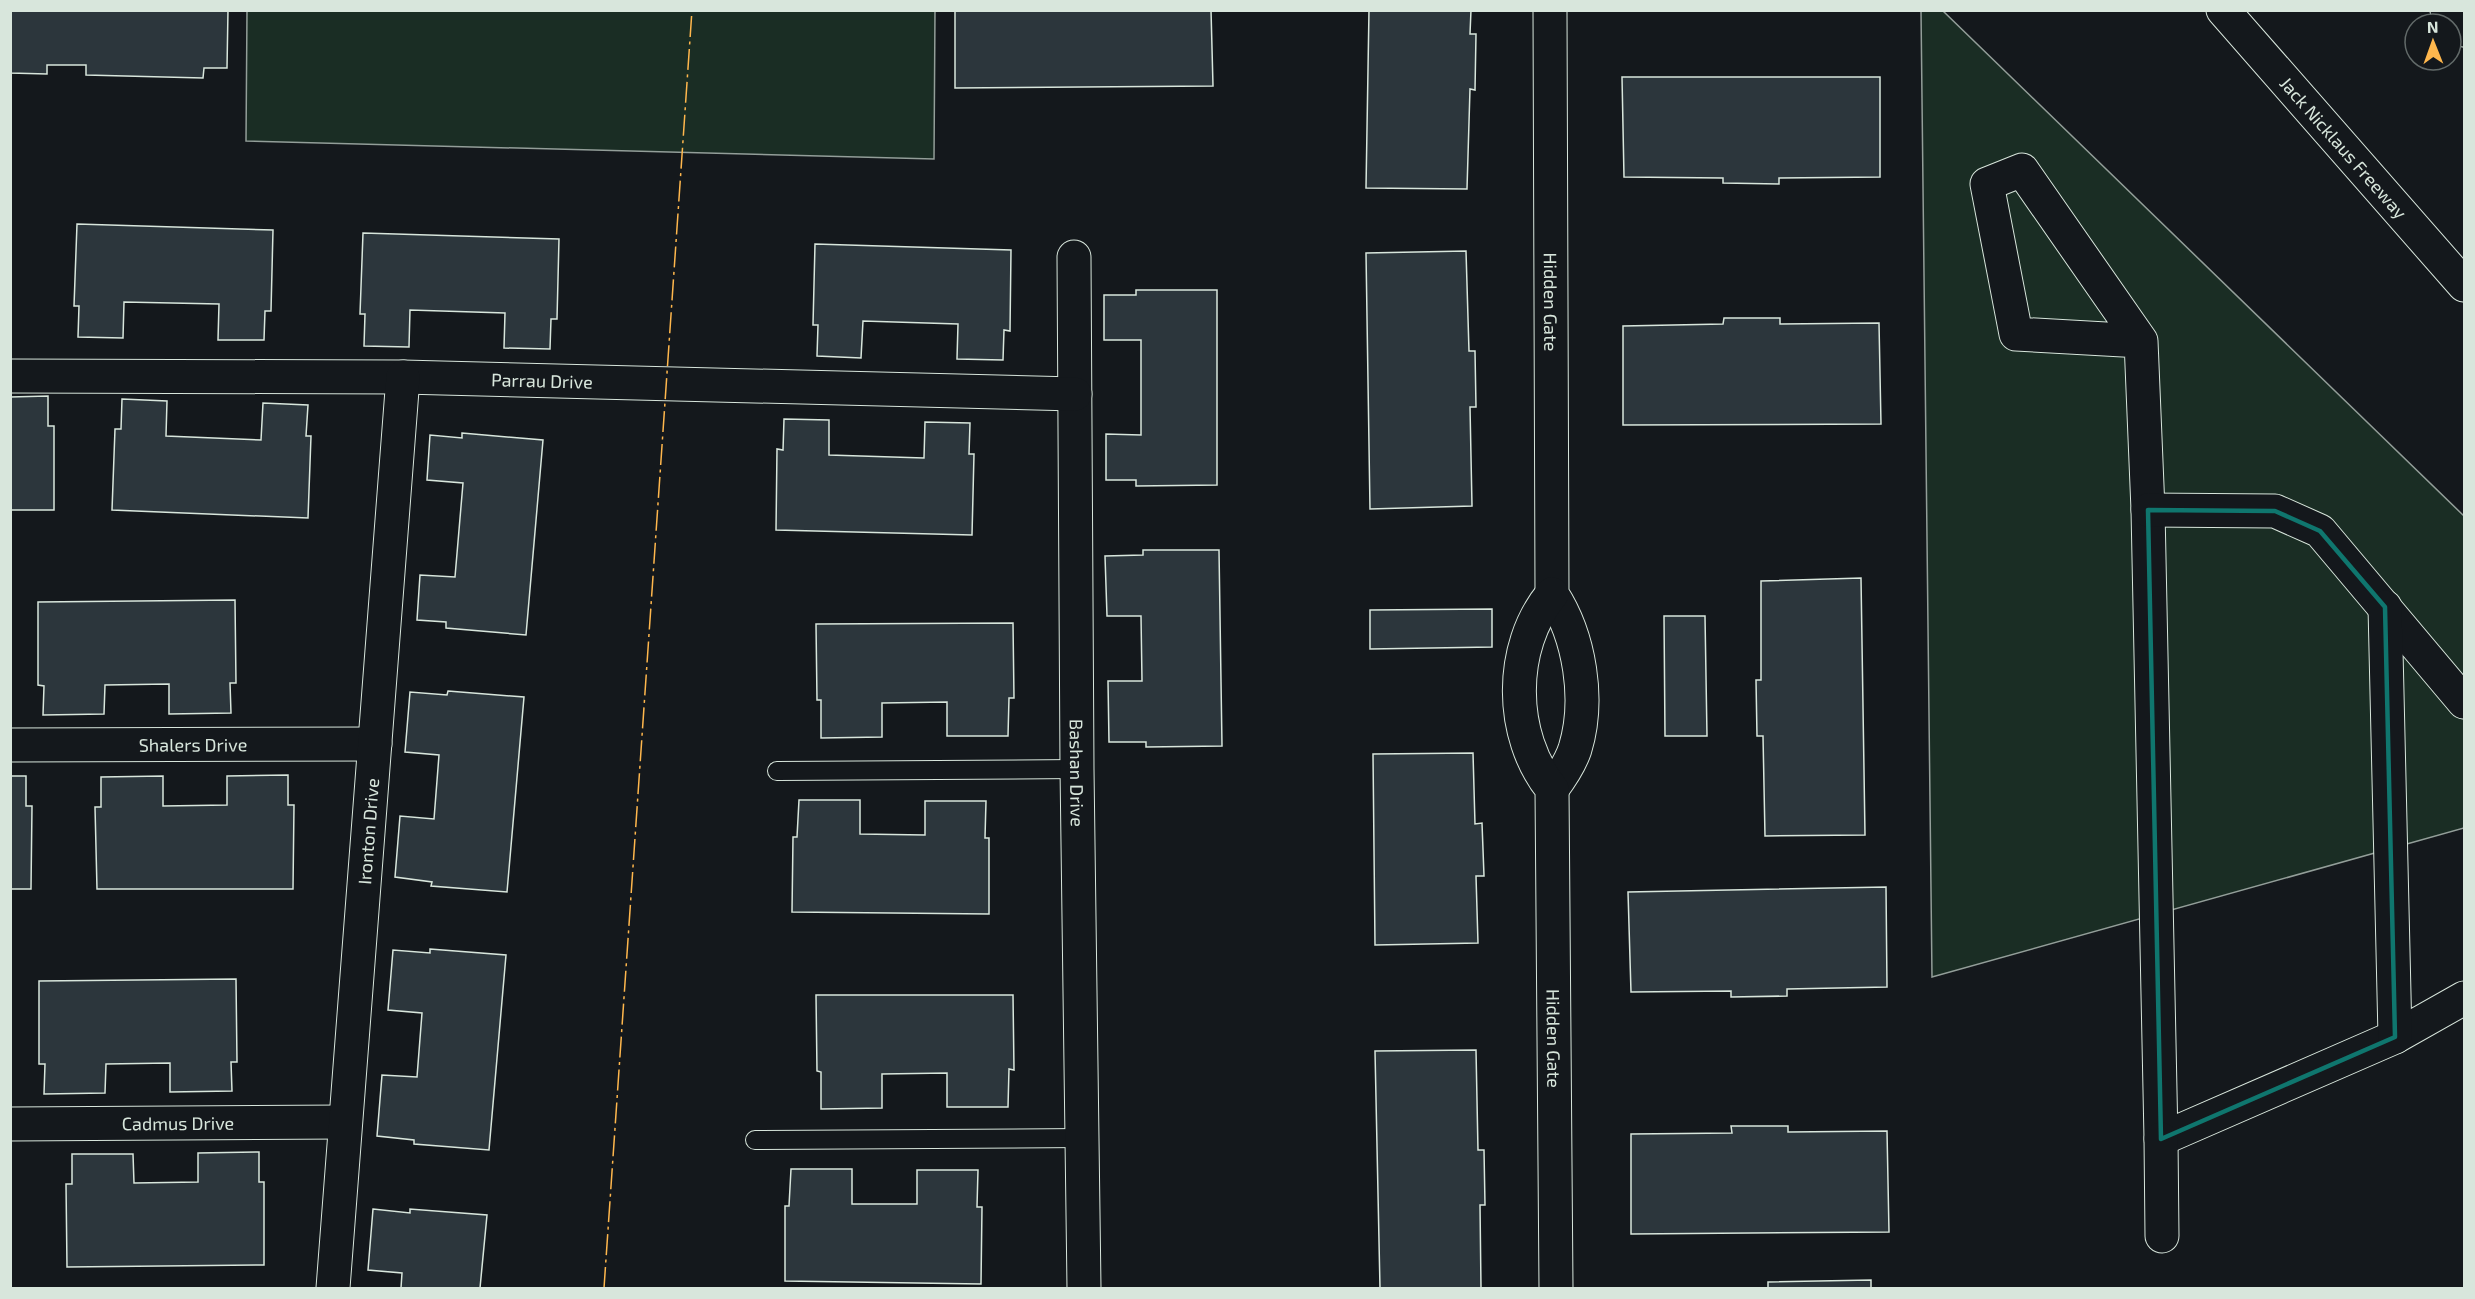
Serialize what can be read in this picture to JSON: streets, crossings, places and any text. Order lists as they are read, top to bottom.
{
  "streets": {
    "main road": [
      "Jack Nicklaus Freeway",
      "Hidden Gate",
      "Parrau Drive",
      "Shalers Drive",
      "Bashan Drive",
      "Ironton Drive",
      "Cadmus Drive"
    ]
  },
  "crossings": [
    ["Parrau Drive", "Bashan Drive"],
    ["Parrau Drive", "Ironton Drive"],
    ["Shalers Drive", "Ironton Drive"],
    ["Ironton Drive", "Cadmus Drive"]
  ],
  "north": "top"
}
